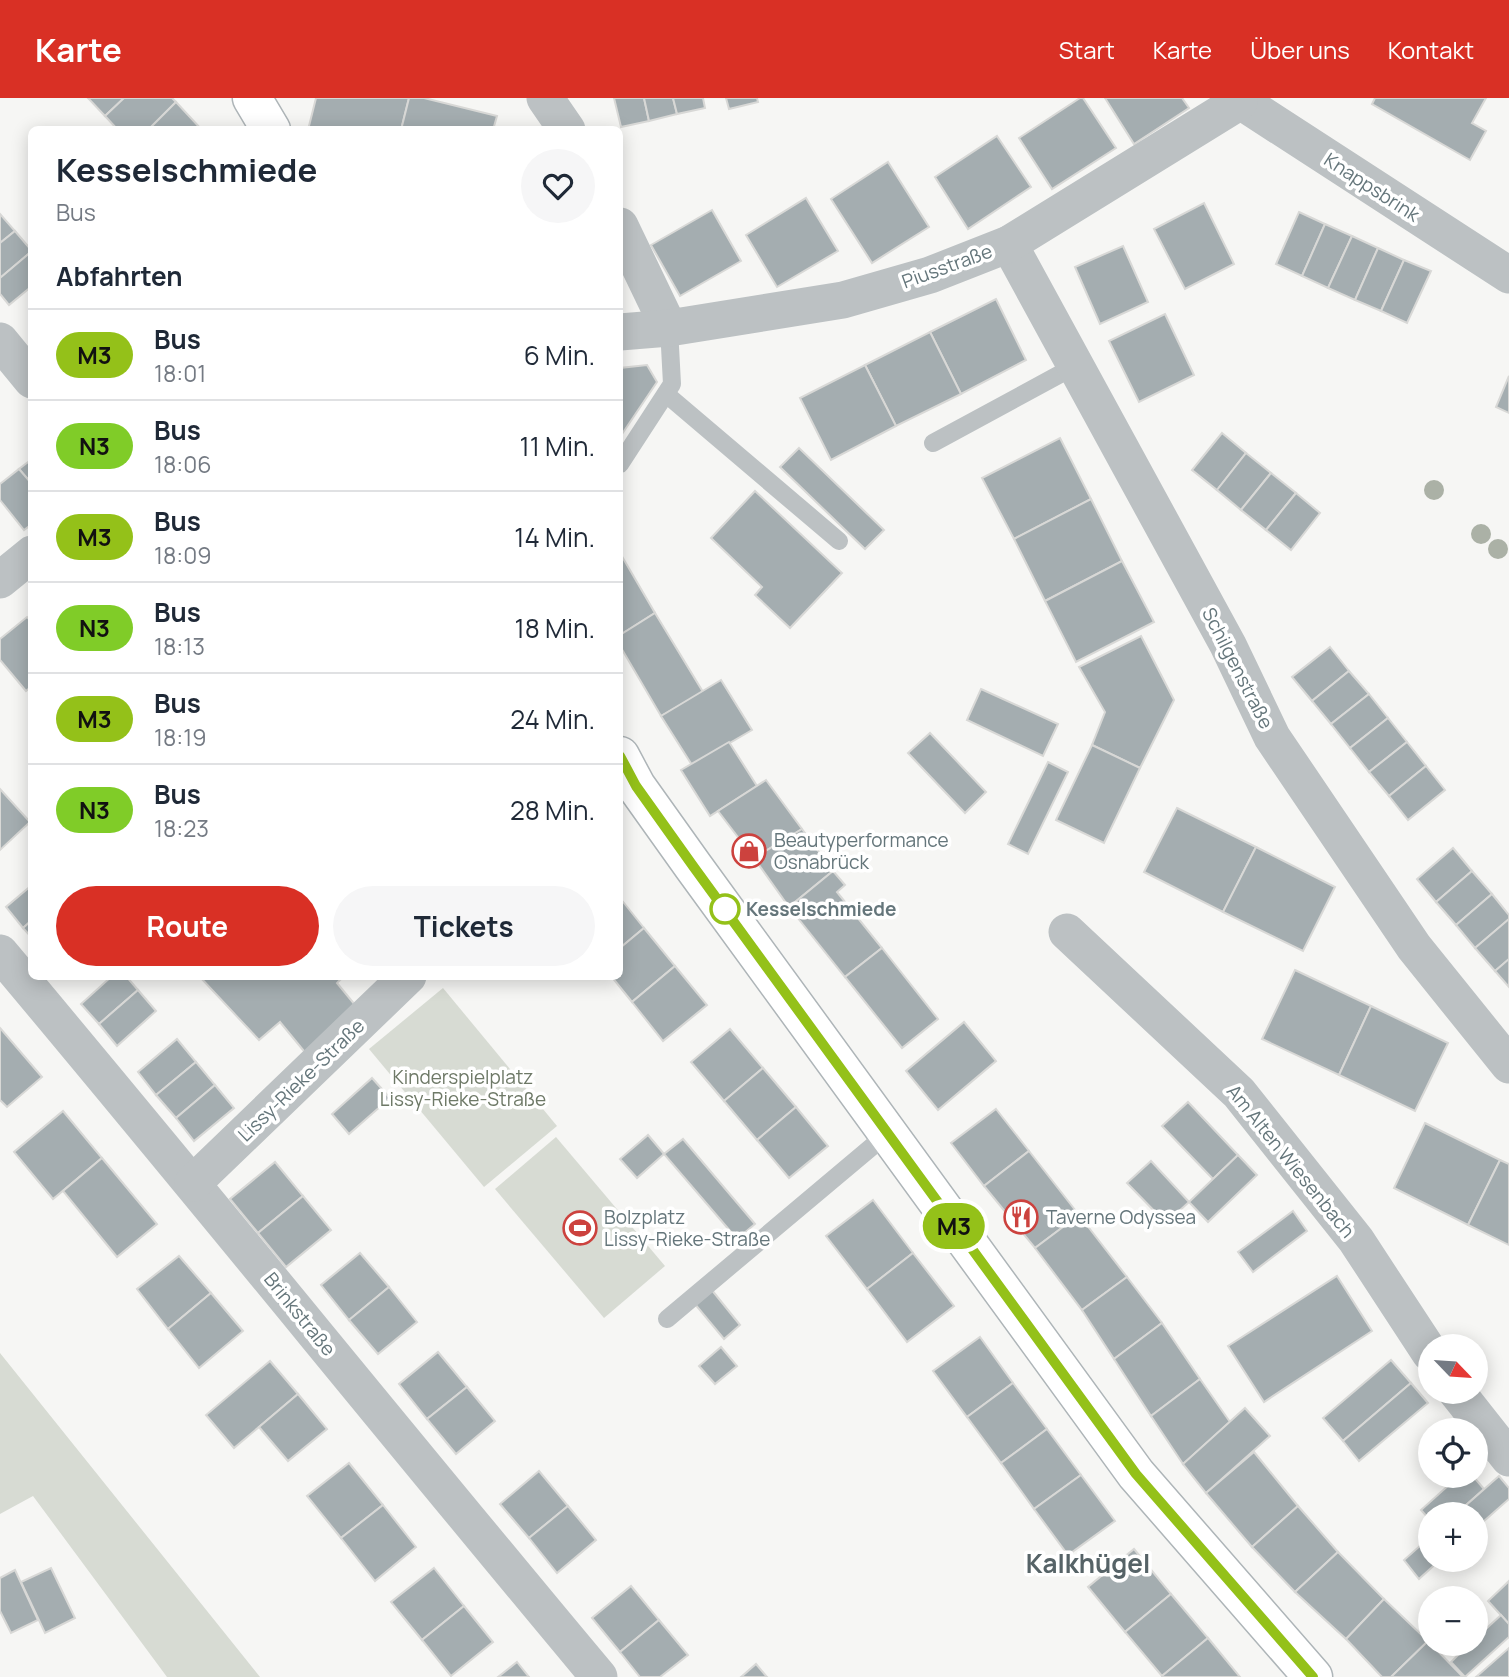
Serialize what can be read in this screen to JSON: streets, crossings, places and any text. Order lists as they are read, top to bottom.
{
  "streets": {
    "street": [
      "Knappsbrink",
      "Piusstraße",
      "Schilgenstraße",
      "Lissy-Rieke-Straße",
      "Am Alten Wiesenbach",
      "Brinkstraße"
    ]
  },
  "crossings": [
    ["Knappsbrink", "Piusstraße"],
    ["Piusstraße", "Schilgenstraße"],
    ["Lissy-Rieke-Straße", "Brinkstraße"]
  ],
  "districts": ["Kalkhügel"],
  "parks": ["Kinderspielplatz Lissy-Rieke-Straße"],
  "places": {
    "shop": ["Beautyperformance Osnabrück"],
    "other": ["Kesselschmiede"],
    "restaurant": ["Taverne Odyssea"],
    "sports": ["Bolzplatz Lissy-Rieke-Straße"]
  },
  "lines": ["bus line M3"],
  "north": "bottom right",
  "page": {
    "header": "Karte",
    "nav": [
      "Start",
      "Karte",
      "Über uns",
      "Kontakt"
    ],
    "on_map": "M3",
    "heading": [
      ["Kesselschmiede", "Bus"],
      "Abfahrten"
    ],
    "list": [
      {
        "mark": "M3",
        "name": "Bus",
        "note": "18:01",
        "value": "6 Min."
      },
      {
        "mark": "N3",
        "name": "Bus",
        "note": "18:06",
        "value": "11 Min."
      },
      {
        "mark": "M3",
        "name": "Bus",
        "note": "18:09",
        "value": "14 Min."
      },
      {
        "mark": "N3",
        "name": "Bus",
        "note": "18:13",
        "value": "18 Min."
      },
      {
        "mark": "M3",
        "name": "Bus",
        "note": "18:19",
        "value": "24 Min."
      },
      {
        "mark": "N3",
        "name": "Bus",
        "note": "18:23",
        "value": "28 Min."
      }
    ],
    "buttons": ["Route", "Tickets"],
    "map_buttons": ["+", "−"]
  }
}
